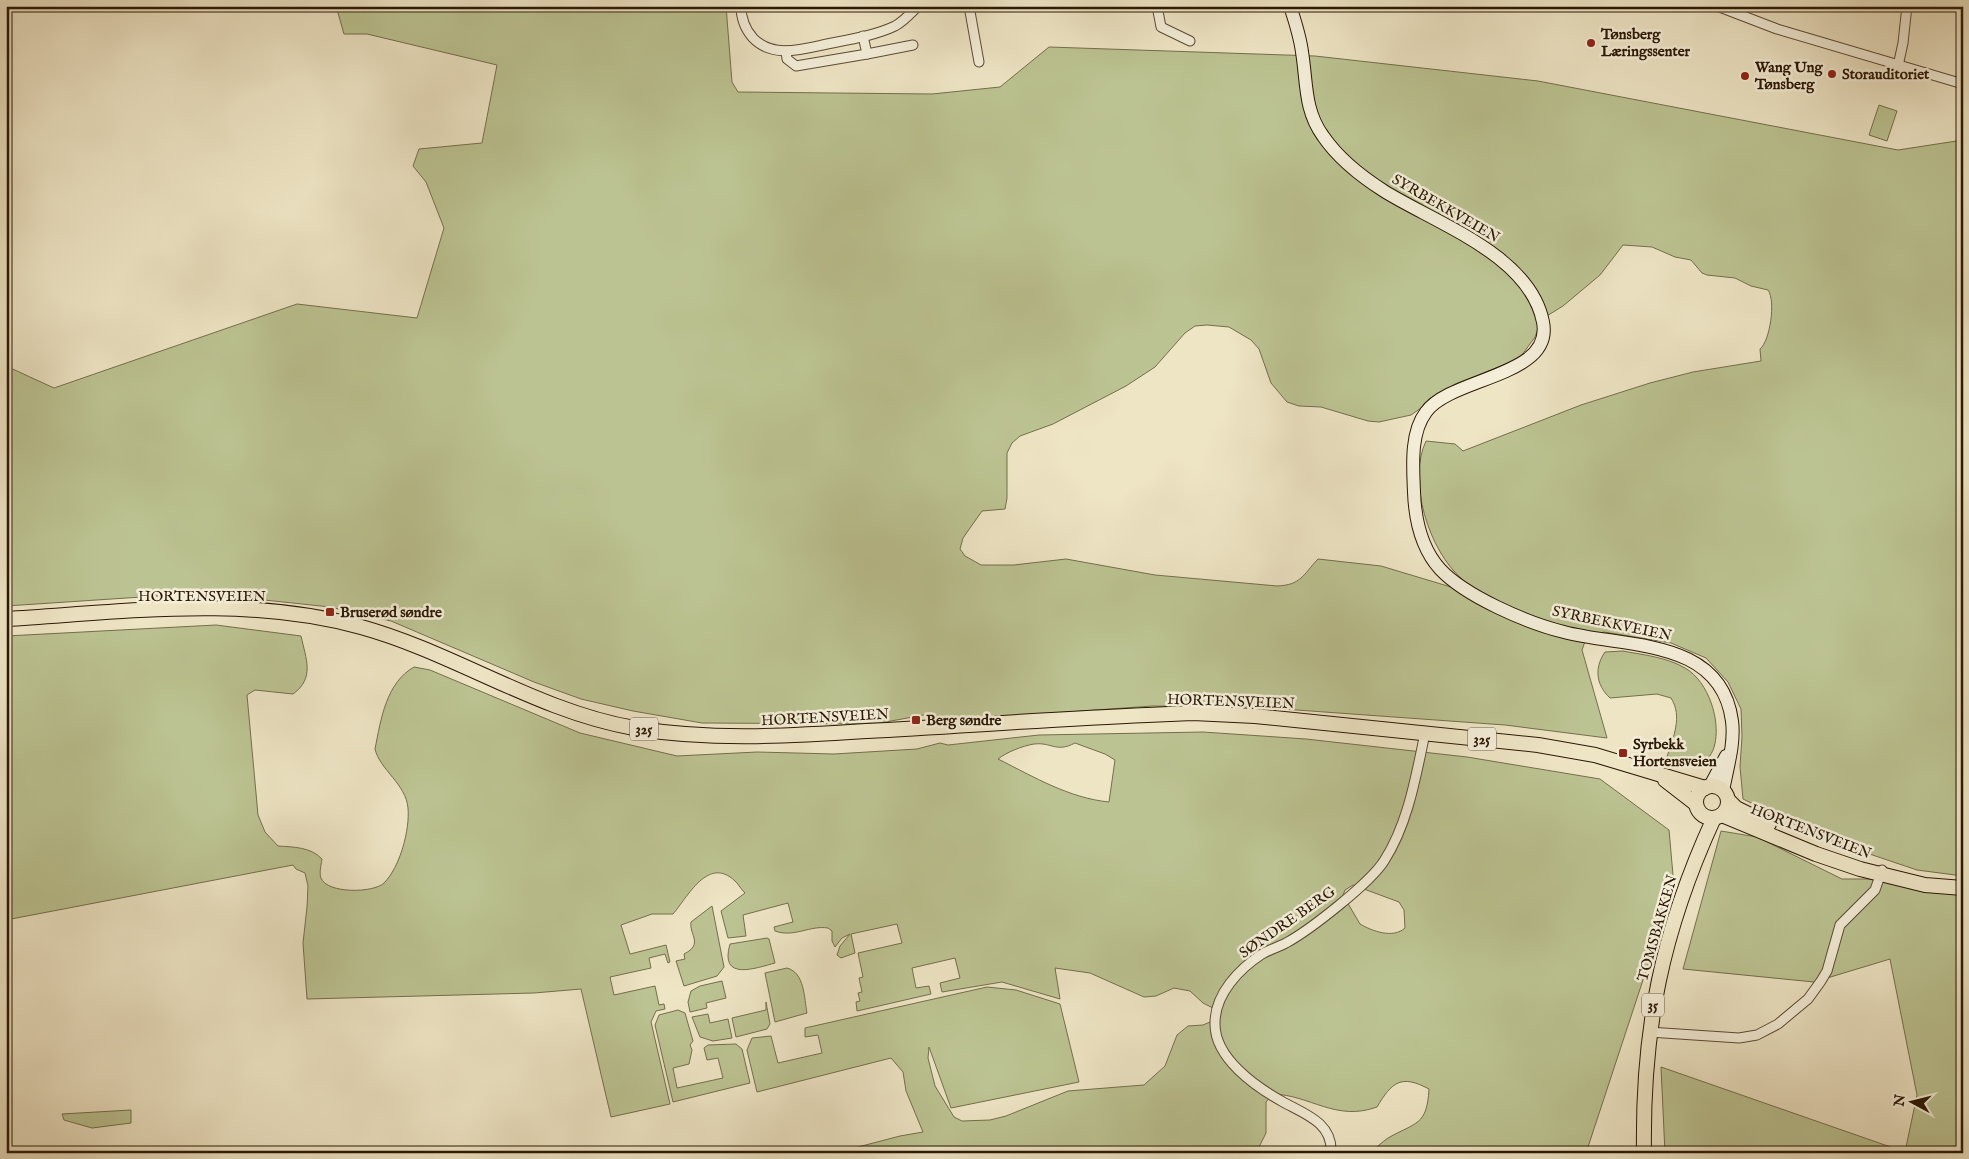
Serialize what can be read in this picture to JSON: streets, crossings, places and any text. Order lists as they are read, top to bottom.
{
  "streets": {
    "main road": [
      "SYRBEKKVEIEN",
      "HORTENSVEIEN",
      "325",
      "TOMSBAKKEN",
      "35"
    ],
    "street": ["SØNDRE BERG"]
  },
  "crossings": [
    ["SYRBEKKVEIEN", "HORTENSVEIEN"],
    ["HORTENSVEIEN", "SØNDRE BERG"],
    ["HORTENSVEIEN", "TOMSBAKKEN"]
  ],
  "places": {
    "other": ["Tønsberg Læringssenter", "Storauditoriet", "Wang Ung Tønsberg"],
    "transit": ["Bruserød søndre", "Berg søndre", "Syrbekk Hortensveien"]
  },
  "north": "left"
}
